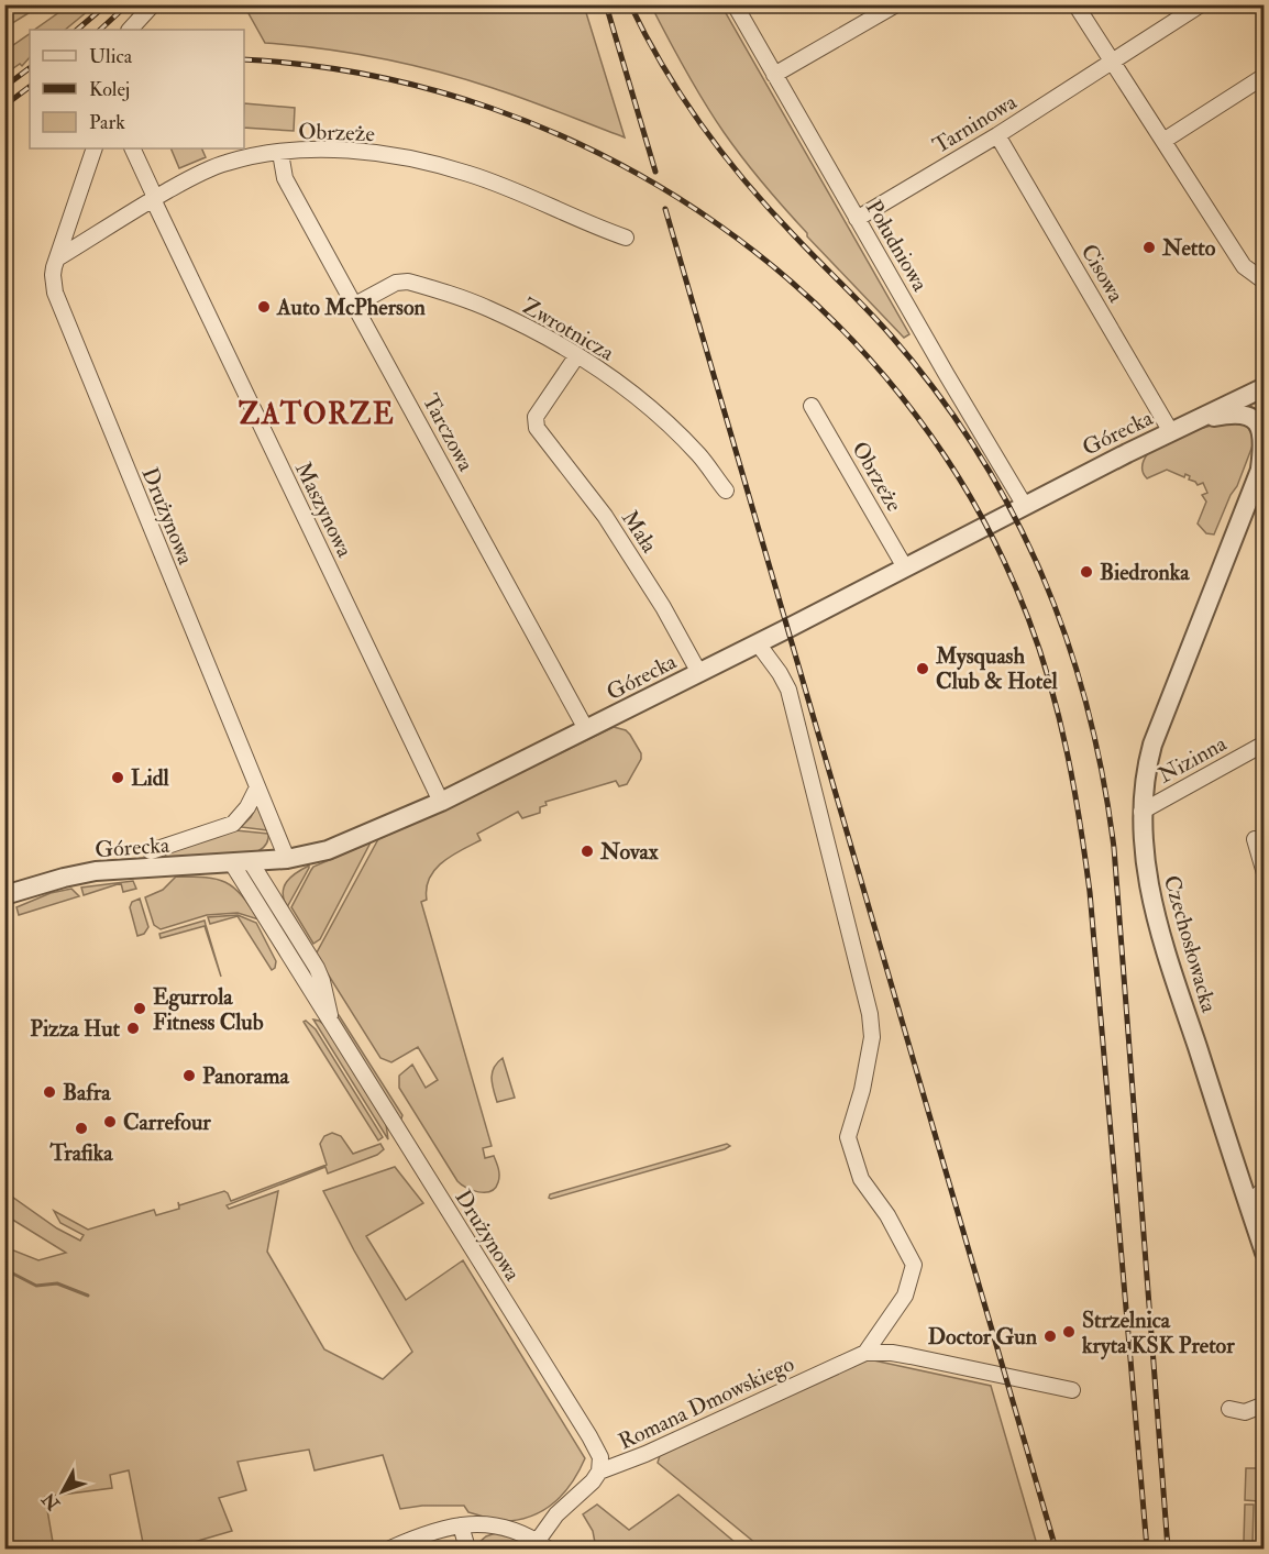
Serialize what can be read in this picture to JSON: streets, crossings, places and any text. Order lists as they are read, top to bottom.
{
  "streets": {
    "street": [
      "Tarninowa",
      "Obrzeże",
      "Południowa",
      "Cisowa",
      "Zwrotnicza",
      "Tarczowa",
      "Górecka",
      "Maszynowa",
      "Drużynowa",
      "Mała",
      "Nizinna",
      "Czechosłowacka",
      "Romana Dmowskiego"
    ]
  },
  "crossings": [
    ["Tarninowa", "Południowa"],
    ["Tarninowa", "Cisowa"],
    ["Obrzeże", "Tarczowa"],
    ["Obrzeże", "Górecka"],
    ["Obrzeże", "Maszynowa"],
    ["Obrzeże", "Drużynowa"],
    ["Południowa", "Górecka"],
    ["Cisowa", "Górecka"],
    ["Zwrotnicza", "Tarczowa"],
    ["Zwrotnicza", "Mała"],
    ["Tarczowa", "Górecka"],
    ["Górecka", "Maszynowa"],
    ["Górecka", "Drużynowa"],
    ["Górecka", "Mała"],
    ["Górecka", "Czechosłowacka"],
    ["Drużynowa", "Romana Dmowskiego"],
    ["Nizinna", "Czechosłowacka"]
  ],
  "districts": ["ZATORZE"],
  "places": [
    "Netto",
    "Auto McPherson",
    "Biedronka",
    "Mysquash Club & Hotel",
    "Lidl",
    "Novax",
    "Egurrola Fitness Club",
    "Pizza Hut",
    "Panorama",
    "Bafra",
    "Carrefour",
    "Trafika",
    "Strzelnica kryta KSK Pretor",
    "Doctor Gun"
  ],
  "legend": ["Ulica", "Kolej", "Park"],
  "north": "bottom left"
}
